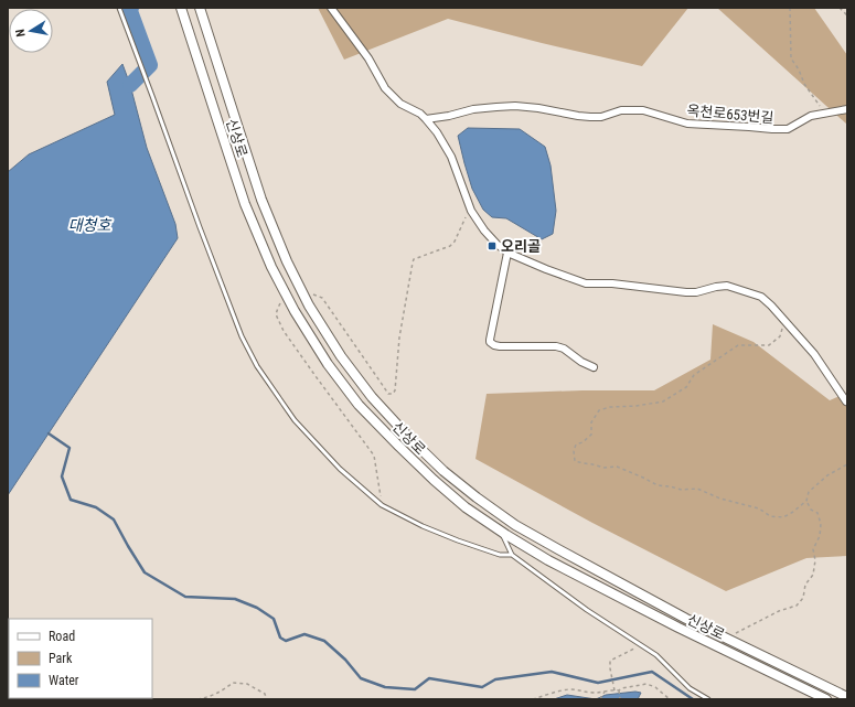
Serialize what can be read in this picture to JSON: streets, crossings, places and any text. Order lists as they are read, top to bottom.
{
  "streets": {
    "street": ["옥천로653번길", "신상로"]
  },
  "water": ["대청호"],
  "places": {
    "transit": ["오리골"]
  },
  "legend": ["Road", "Park", "Water"],
  "north": "left"
}
